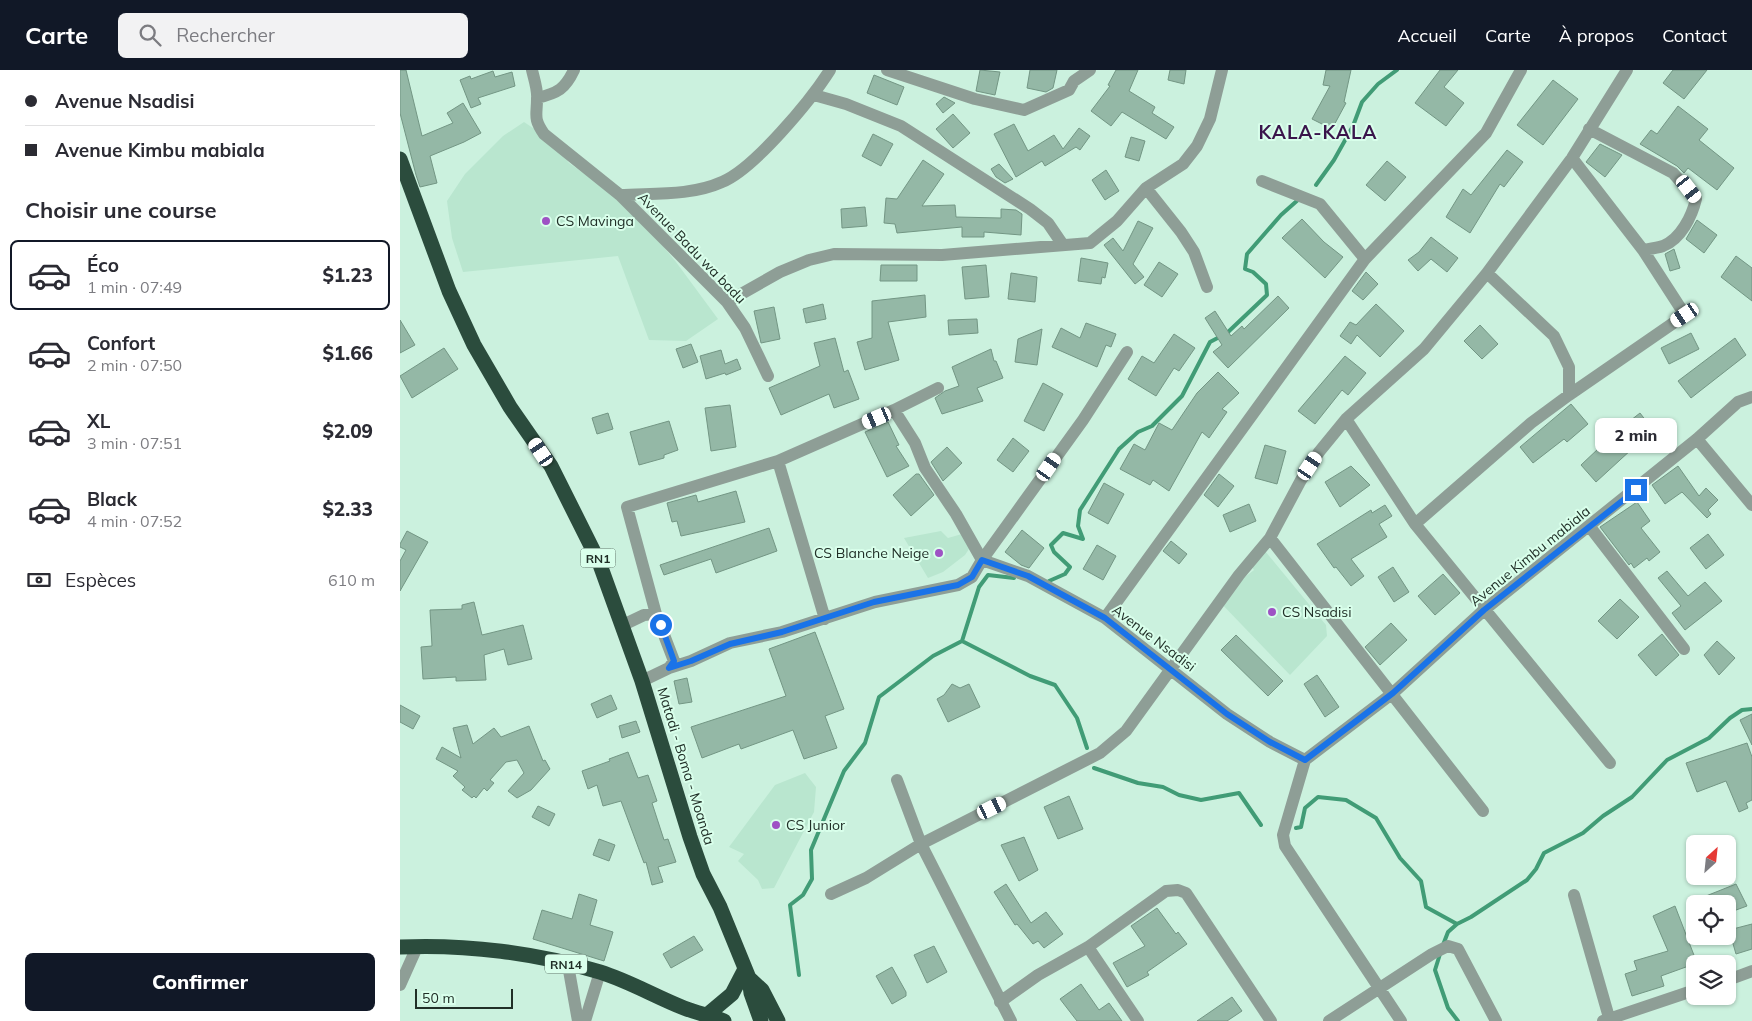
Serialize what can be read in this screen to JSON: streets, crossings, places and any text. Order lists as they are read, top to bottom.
{
  "streets": {
    "highway": ["RN1", "Matadi - Boma - Moanda", "RN14"],
    "street": ["Avenue Badu wa badu", "Avenue Kimbu mabiala", "Avenue Nsadisi"]
  },
  "crossings": [
    ["Avenue Kimbu mabiala", "Avenue Nsadisi"]
  ],
  "districts": ["KALA-KALA"],
  "places": [
    "CS Mavinga",
    "CS Blanche Neige",
    "CS Nsadisi",
    "CS Junior"
  ],
  "scale_bar": "50 m",
  "north": "top right",
  "page": {
    "header": "Carte",
    "search": "Rechercher",
    "nav": [
      "Accueil",
      "Carte",
      "À propos",
      "Contact"
    ],
    "banner": ["Avenue Nsadisi", "Avenue Kimbu mabiala"],
    "heading": "Choisir une course",
    "list": [
      {
        "name": "Éco",
        "note": "1 min · 07:49",
        "value": "$1.23"
      },
      {
        "name": "Confort",
        "note": "2 min · 07:50",
        "value": "$1.66"
      },
      {
        "name": "XL",
        "note": "3 min · 07:51",
        "value": "$2.09"
      },
      {
        "name": "Black",
        "note": "4 min · 07:52",
        "value": "$2.33"
      }
    ],
    "bubble": "2 min",
    "pay": ["Espèces", "610 m"],
    "buttons": "Confirmer",
    "scale": "50 m"
  }
}
